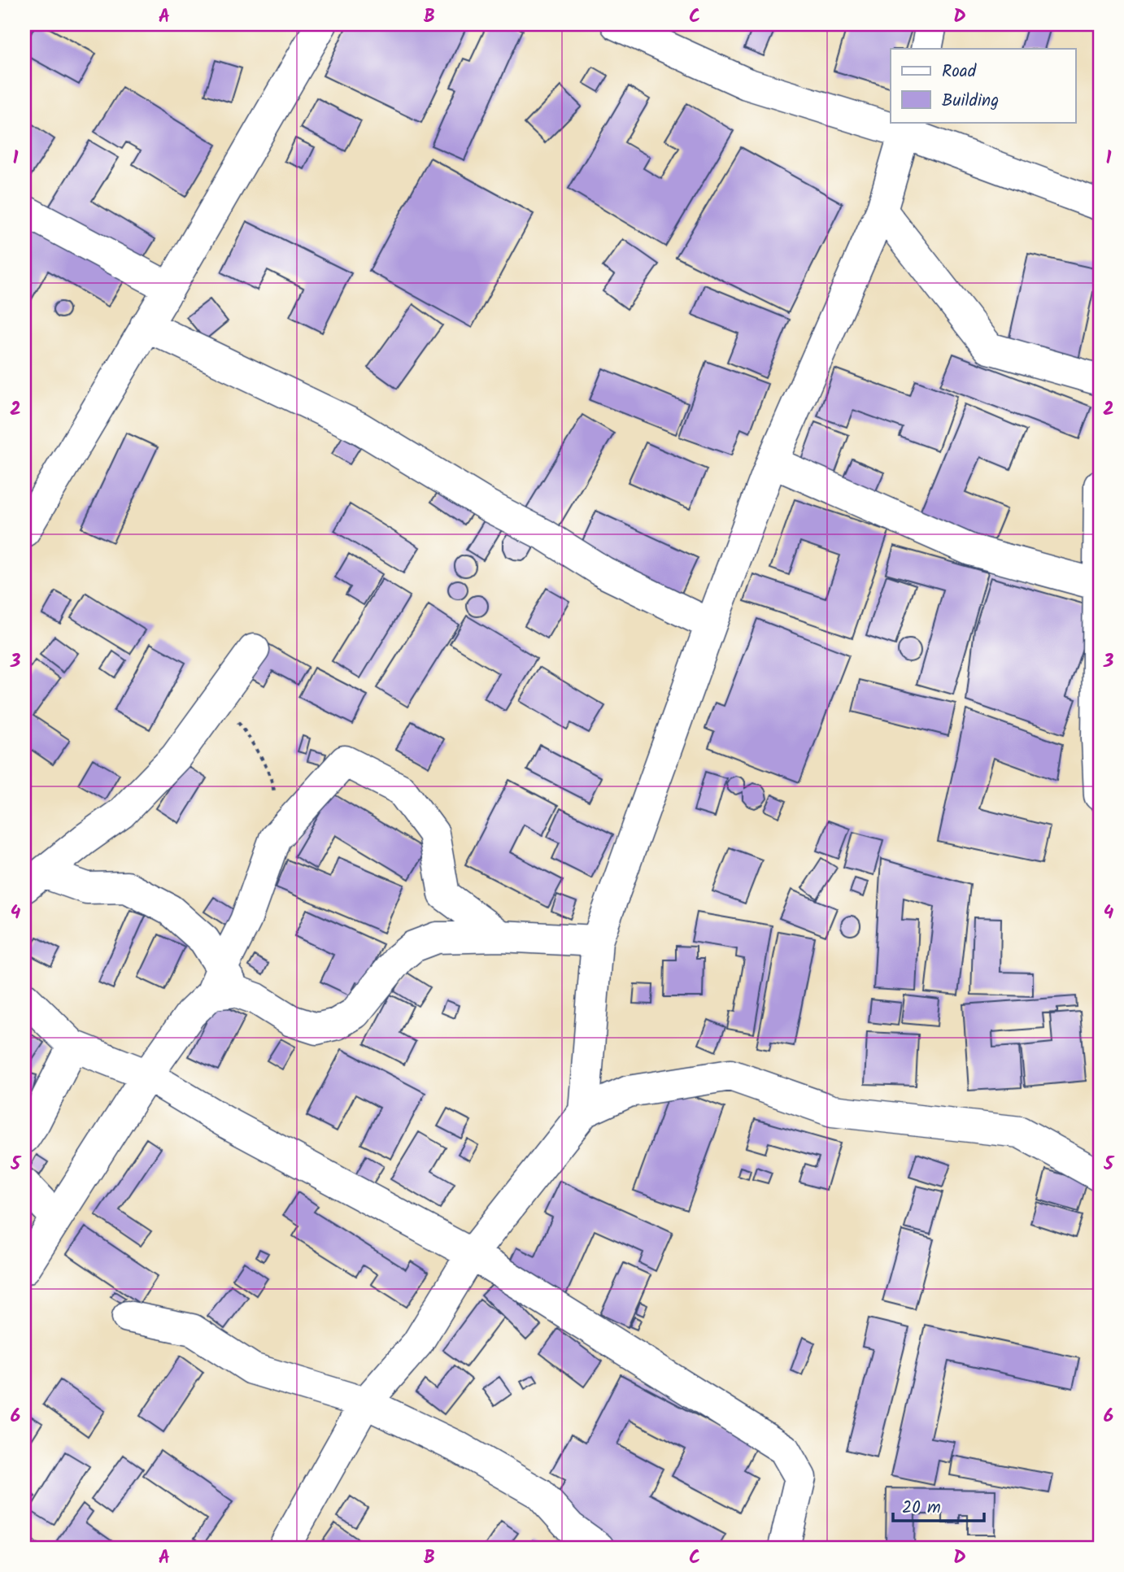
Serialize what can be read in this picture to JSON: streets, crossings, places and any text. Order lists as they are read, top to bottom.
{
  "legend": ["Road", "Building"],
  "scale_bar": "20 m",
  "grid": {
    "columns": [
      "A",
      "B",
      "C",
      "D"
    ],
    "rows": [
      "1",
      "2",
      "3",
      "4",
      "5",
      "6"
    ]
  }
}
